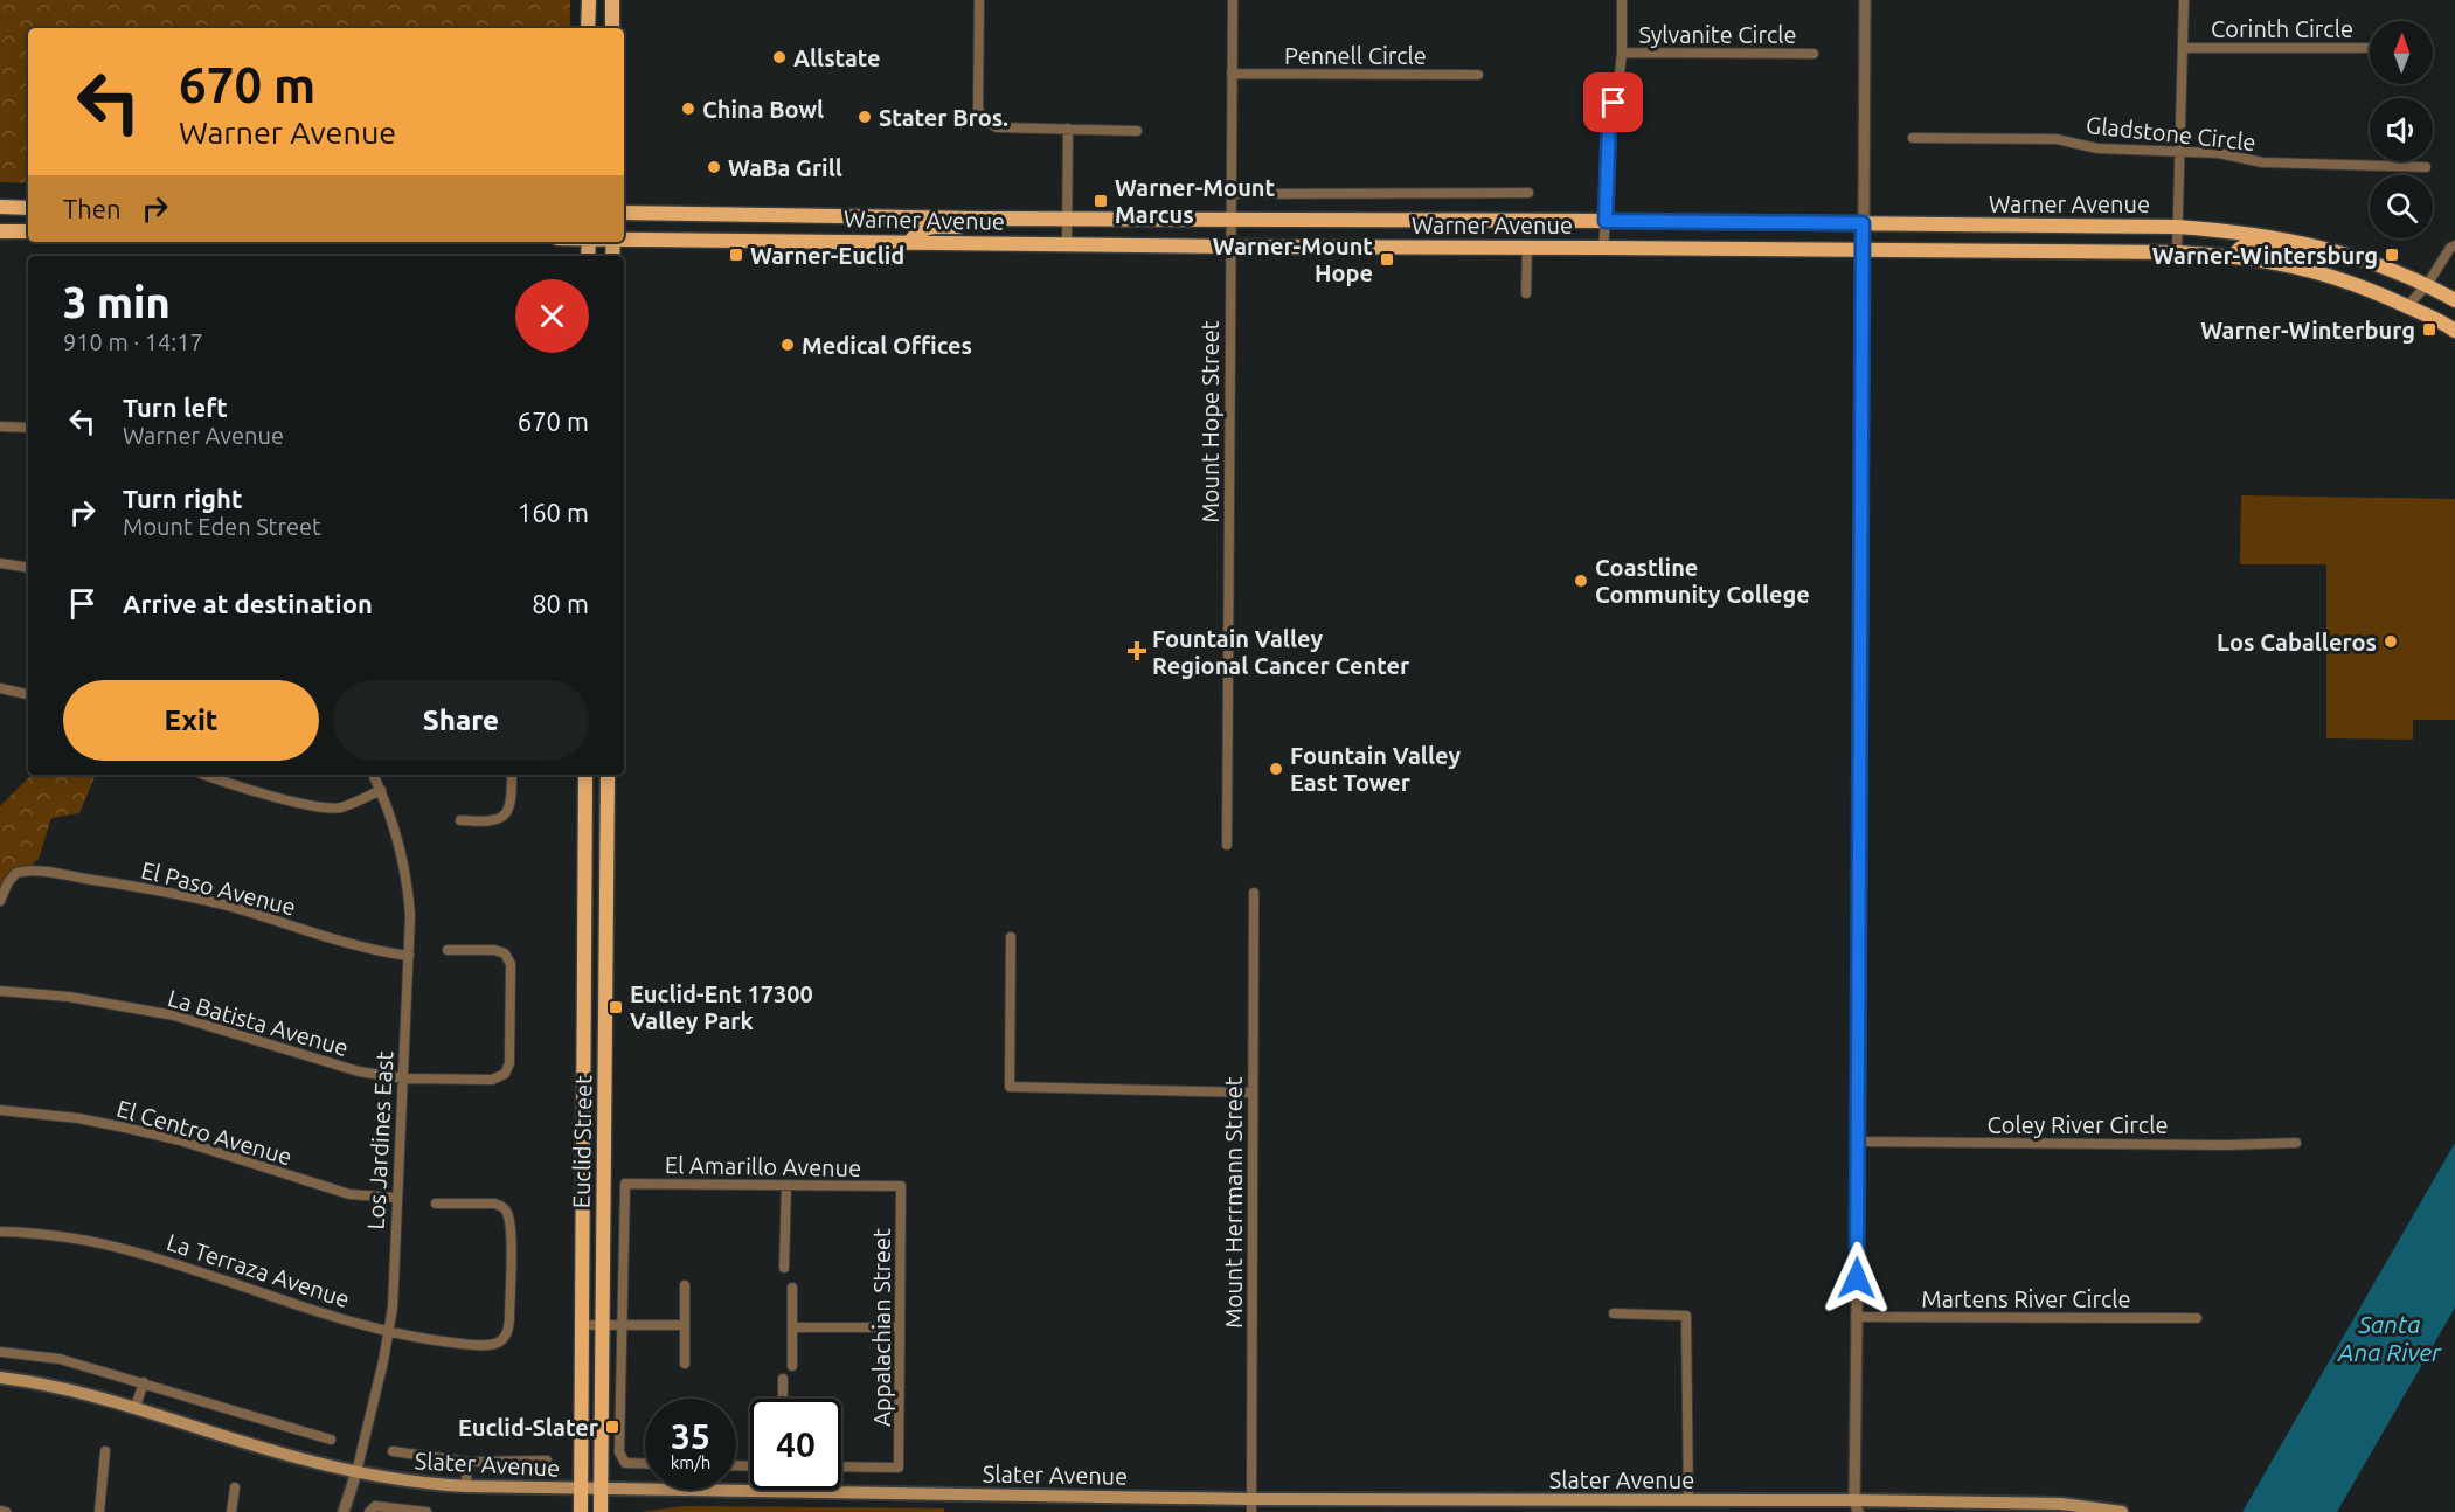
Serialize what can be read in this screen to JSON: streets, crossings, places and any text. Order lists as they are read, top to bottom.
{
  "streets": {
    "main road": ["Warner Avenue", "Euclid Street", "Slater Avenue"],
    "street": [
      "Corinth Circle",
      "Sylvanite Circle",
      "Pennell Circle",
      "Gladstone Circle",
      "Mount Hope Street",
      "El Paso Avenue",
      "La Batista Avenue",
      "Coley River Circle",
      "El Centro Avenue",
      "Los Jardines East",
      "El Amarillo Avenue",
      "Mount Herrmann Street",
      "La Terraza Avenue",
      "Martens River Circle",
      "Appalachian Street"
    ]
  },
  "crossings": [
    ["Pennell Circle", "Mount Hope Street"],
    ["Warner Avenue", "Mount Hope Street"],
    ["El Paso Avenue", "Los Jardines East"],
    ["La Batista Avenue", "Los Jardines East"],
    ["El Centro Avenue", "Los Jardines East"],
    ["Los Jardines East", "La Terraza Avenue"],
    ["Los Jardines East", "Slater Avenue"],
    ["Euclid Street", "Slater Avenue"],
    ["El Amarillo Avenue", "Appalachian Street"],
    ["Mount Herrmann Street", "Slater Avenue"]
  ],
  "water": ["Santa Ana River"],
  "places": {
    "other": [
      "Allstate",
      "China Bowl",
      "Stater Bros.",
      "WaBa Grill",
      "Medical Offices",
      "Coastline Community College",
      "Los Caballeros",
      "Fountain Valley East Tower"
    ],
    "transit": [
      "Warner-Mount Marcus",
      "Warner-Euclid",
      "Warner-Wintersburg",
      "Warner-Mount Hope",
      "Warner-Winterburg",
      "Euclid-Ent 17300 Valley Park",
      "Euclid-Slater"
    ],
    "health": ["Fountain Valley Regional Cancer Center"]
  },
  "north": "top",
  "page": {
    "turn": ["670 m", "Warner Avenue"],
    "then": "Then",
    "heading": ["3 min", "910 m · 14:17"],
    "list": [
      {
        "name": "Turn left",
        "note": "Warner Avenue",
        "value": "670 m"
      },
      {
        "name": "Turn right",
        "note": "Mount Eden Street",
        "value": "160 m"
      },
      {
        "name": "Arrive at destination",
        "value": "80 m"
      }
    ],
    "buttons": ["Exit", "Share"],
    "speed": "35 km/h",
    "limit": "40"
  }
}
